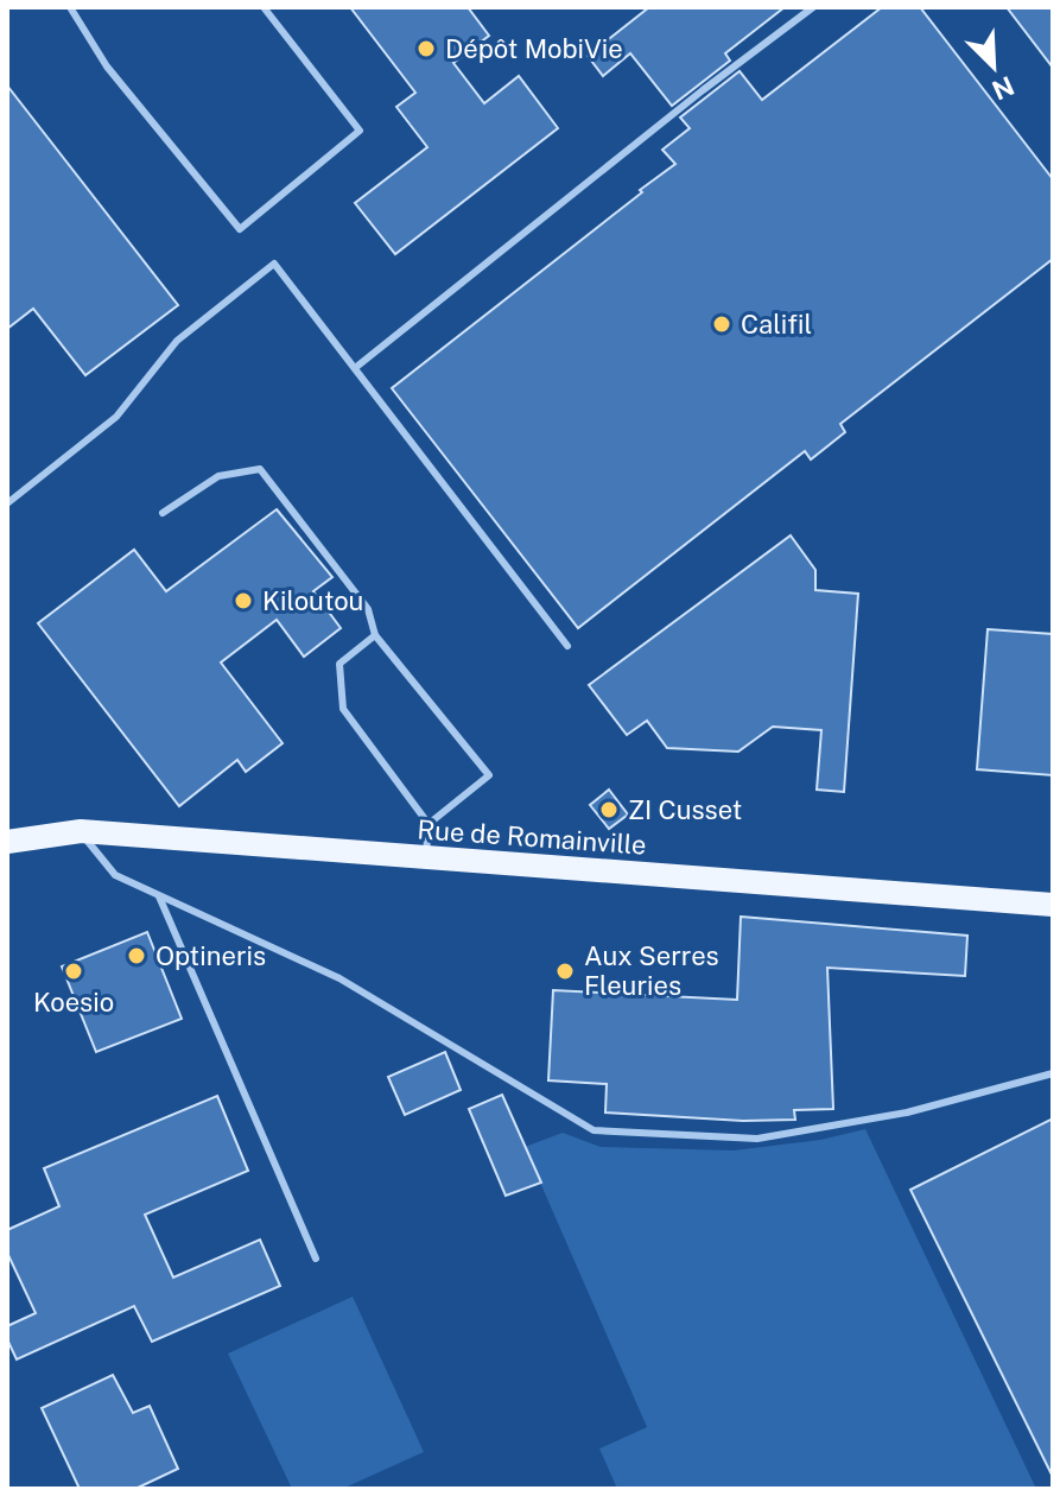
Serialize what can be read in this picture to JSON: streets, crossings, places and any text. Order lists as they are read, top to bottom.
{
  "streets": {
    "main road": ["Rue de Romainville"]
  },
  "places": [
    "Dépôt MobiVie",
    "Califil",
    "Kiloutou",
    "ZI Cusset",
    "Optineris",
    "Koesio",
    "Aux Serres Fleuries"
  ],
  "north": "bottom right"
}
